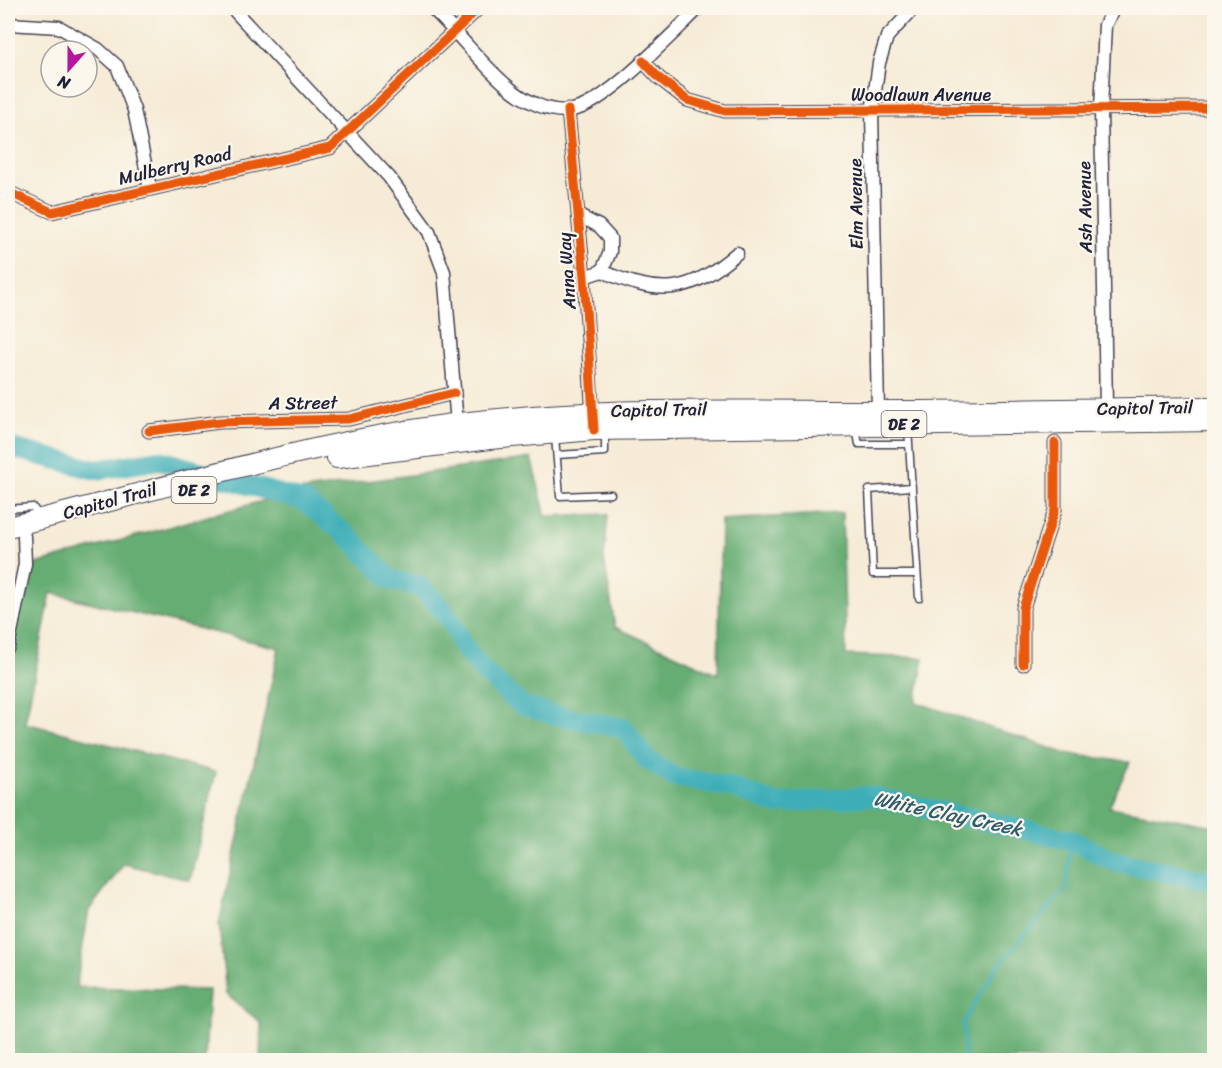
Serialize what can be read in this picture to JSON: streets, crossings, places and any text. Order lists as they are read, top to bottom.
{
  "streets": {
    "main road": ["Capitol Trail", "DE 2"],
    "street": [
      "Woodlawn Avenue",
      "Mulberry Road",
      "Elm Avenue",
      "Ash Avenue",
      "Anna Way",
      "A Street"
    ]
  },
  "crossings": [
    ["Woodlawn Avenue", "Elm Avenue"],
    ["Woodlawn Avenue", "Ash Avenue"],
    ["Elm Avenue", "Capitol Trail"],
    ["Ash Avenue", "Capitol Trail"],
    ["Anna Way", "Capitol Trail"]
  ],
  "water": ["White Clay Creek"],
  "north": "bottom"
}
